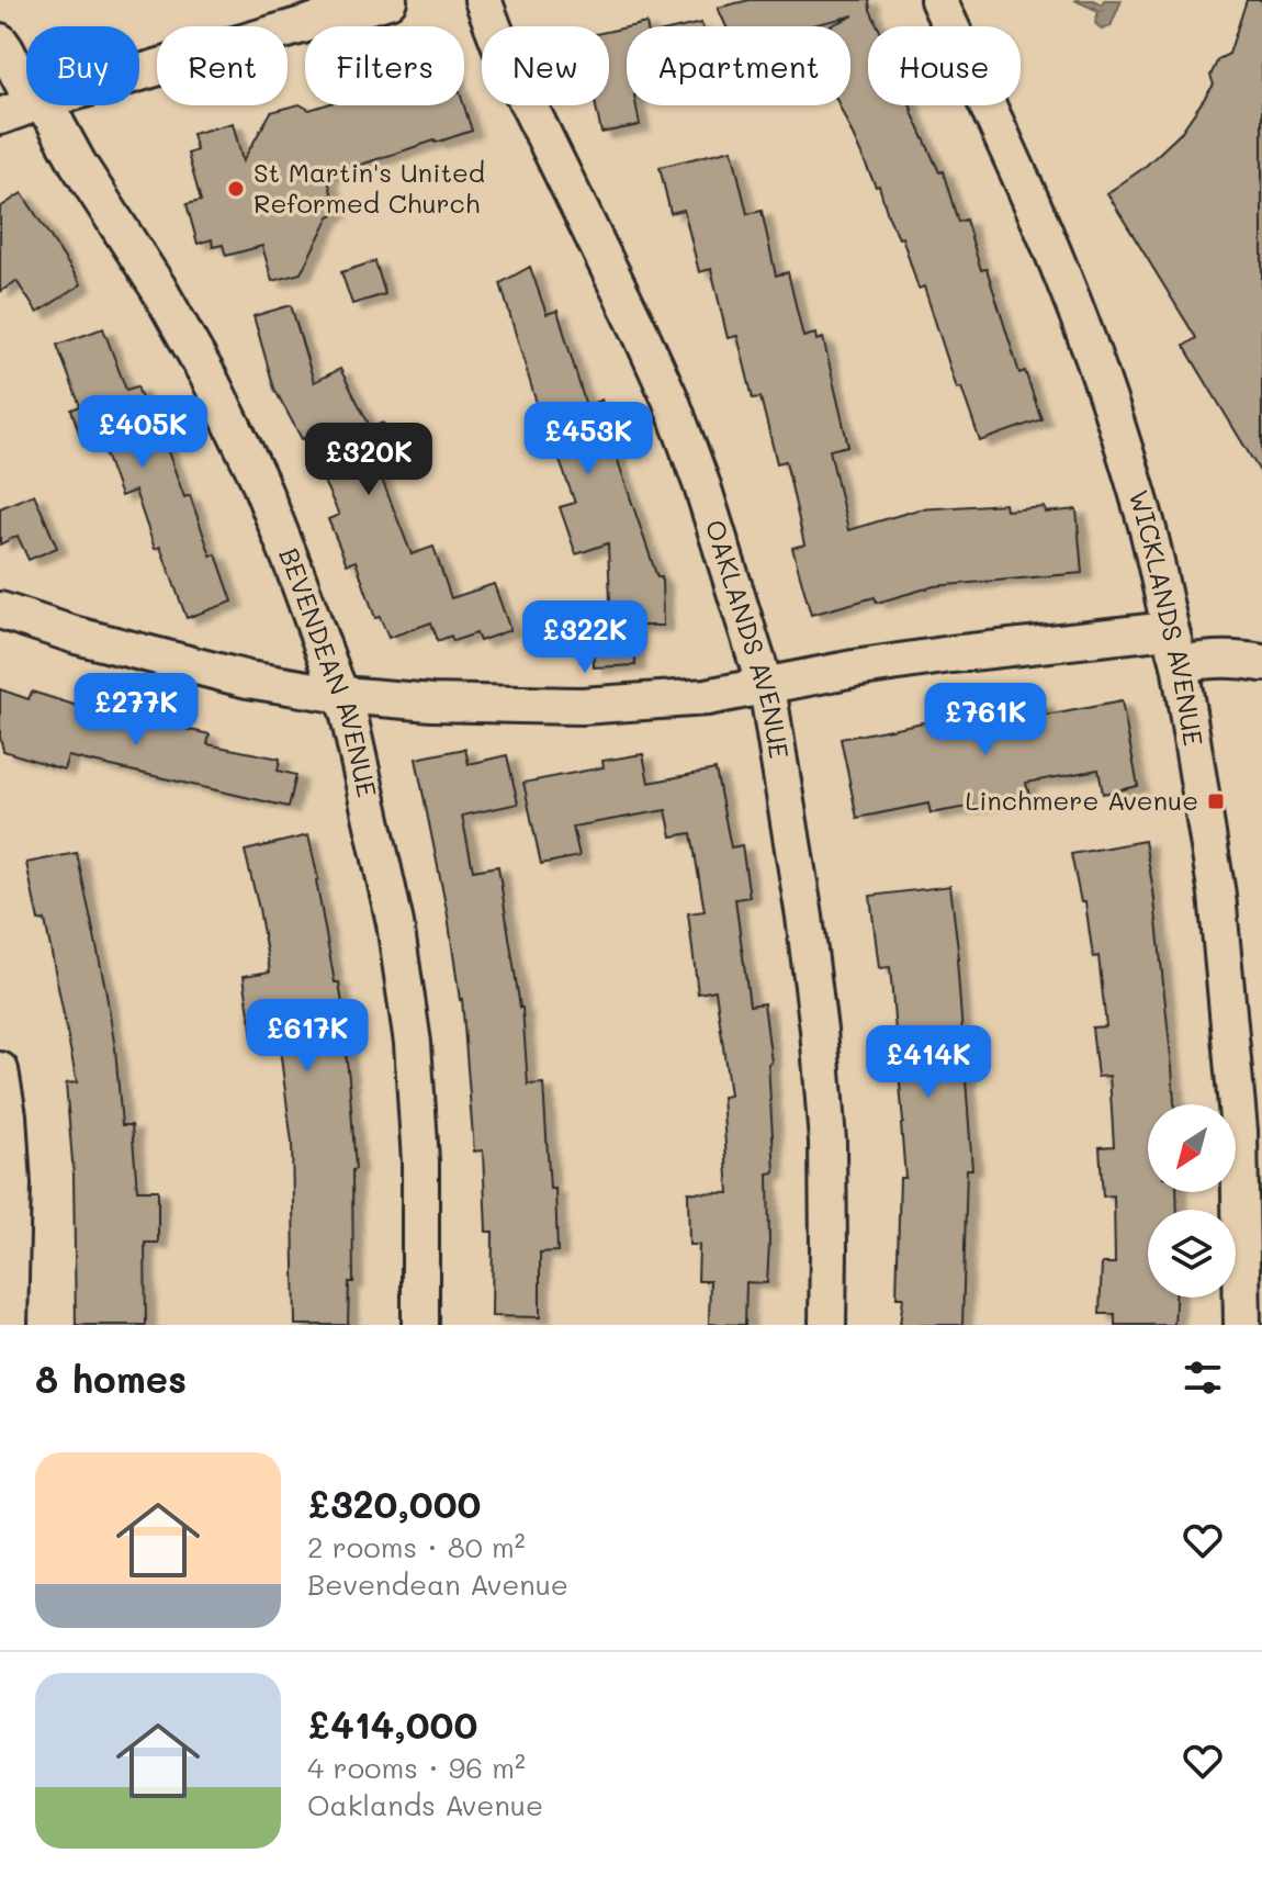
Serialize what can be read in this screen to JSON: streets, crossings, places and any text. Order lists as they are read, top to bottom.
{
  "streets": {
    "street": ["WICKLANDS AVENUE", "OAKLANDS AVENUE", "BEVENDEAN AVENUE"]
  },
  "places": {
    "other": ["St Martin's United Reformed Church"],
    "transit": ["Linchmere Avenue"]
  },
  "north": "bottom left",
  "page": {
    "chip": [
      "Buy",
      "Rent",
      "Filters",
      "New",
      "Apartment",
      "House"
    ],
    "price": [
      "£405K",
      "£453K",
      "£320K",
      "£322K",
      "£277K",
      "£761K",
      "£617K",
      "£414K"
    ],
    "heading": "8 homes",
    "list": [
      {
        "name": "£320,000",
        "note": "2 rooms · 80 m² · Bevendean Avenue"
      },
      {
        "name": "£414,000",
        "note": "4 rooms · 96 m² · Oaklands Avenue"
      }
    ]
  }
}
